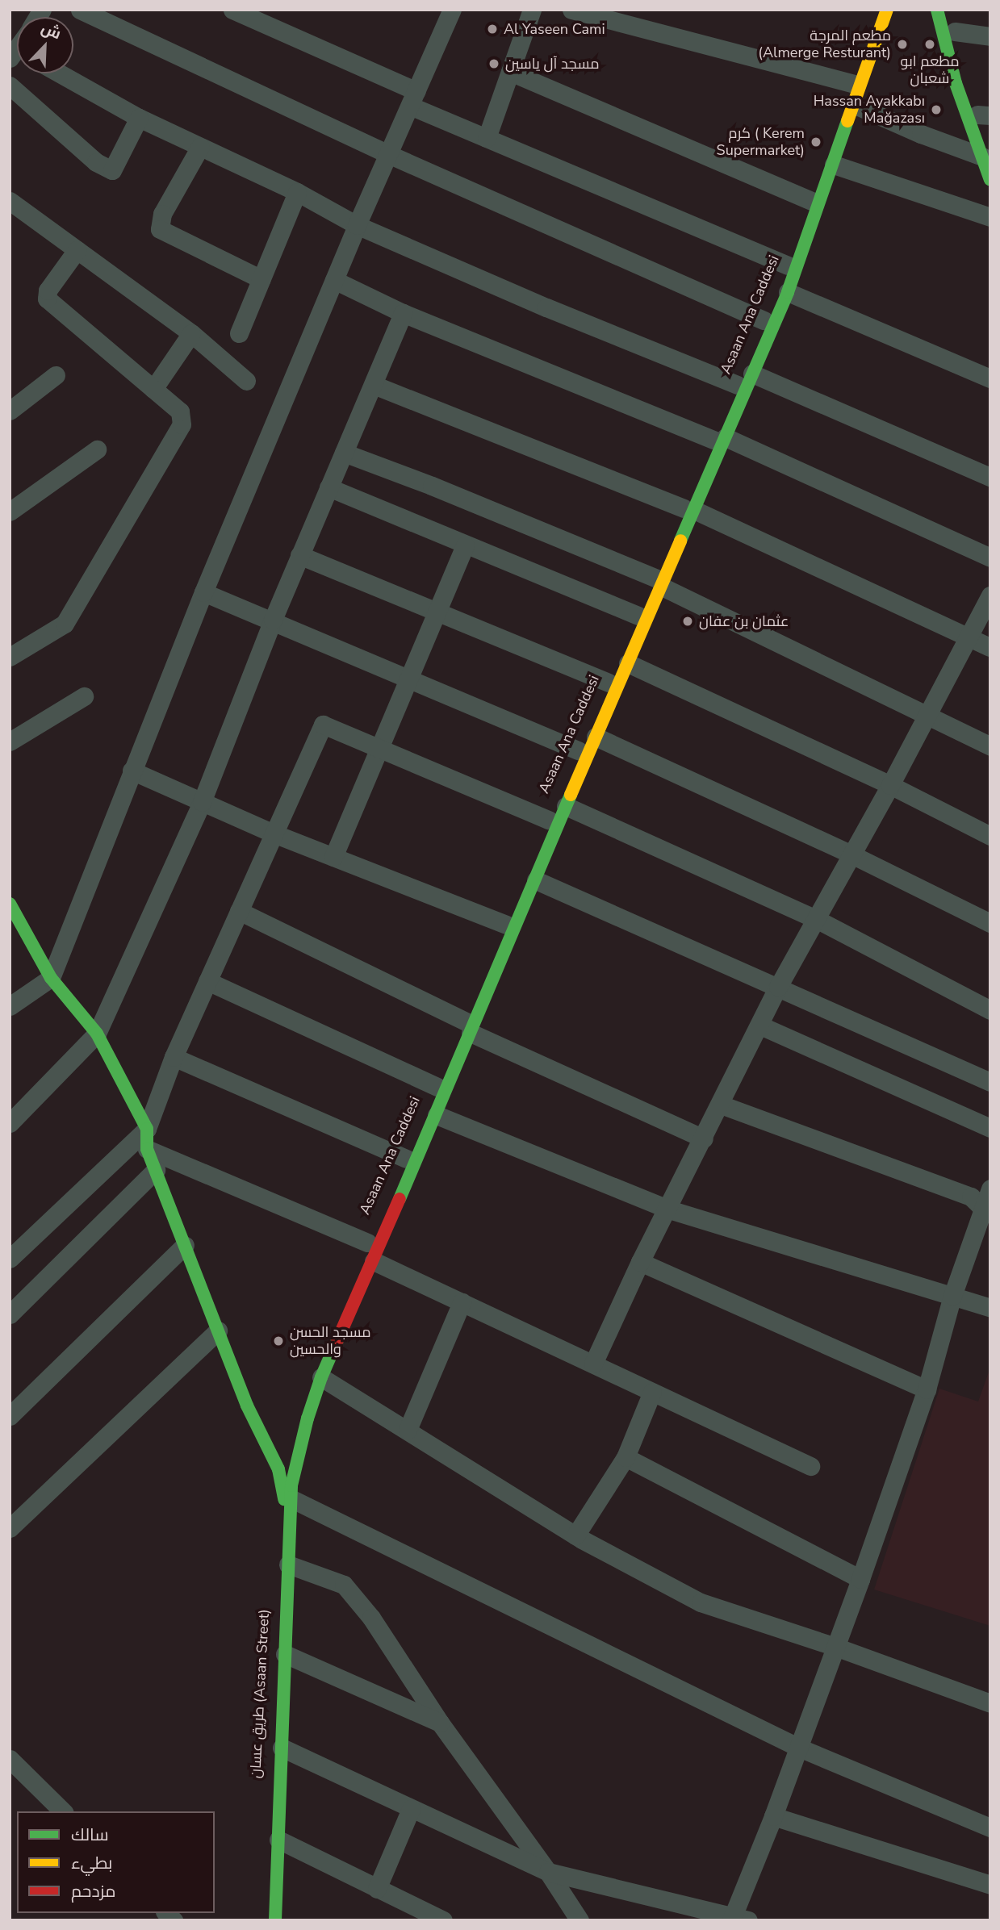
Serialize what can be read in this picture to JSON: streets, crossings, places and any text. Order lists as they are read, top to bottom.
{
  "streets": {
    "street": ["Asaan Ana Caddesi", "طريق عسان (Asaan Street)"]
  },
  "crossings": [
    ["Asaan Ana Caddesi", "طريق عسان (Asaan Street)"]
  ],
  "places": [
    "Al Yaseen Cami",
    "مطعم المرجة (Almerge Resturant)",
    "مطعم ابو شعبان",
    "مسجد آل ياسين",
    "Hassan Ayakkabı Mağazası",
    "كرم ( Kerem Supermarket)",
    "عثمان بن عفان",
    "مسجد الحسن والحسين"
  ],
  "legend": ["سالك", "بطيء", "مزدحم"],
  "north": "top right"
}
